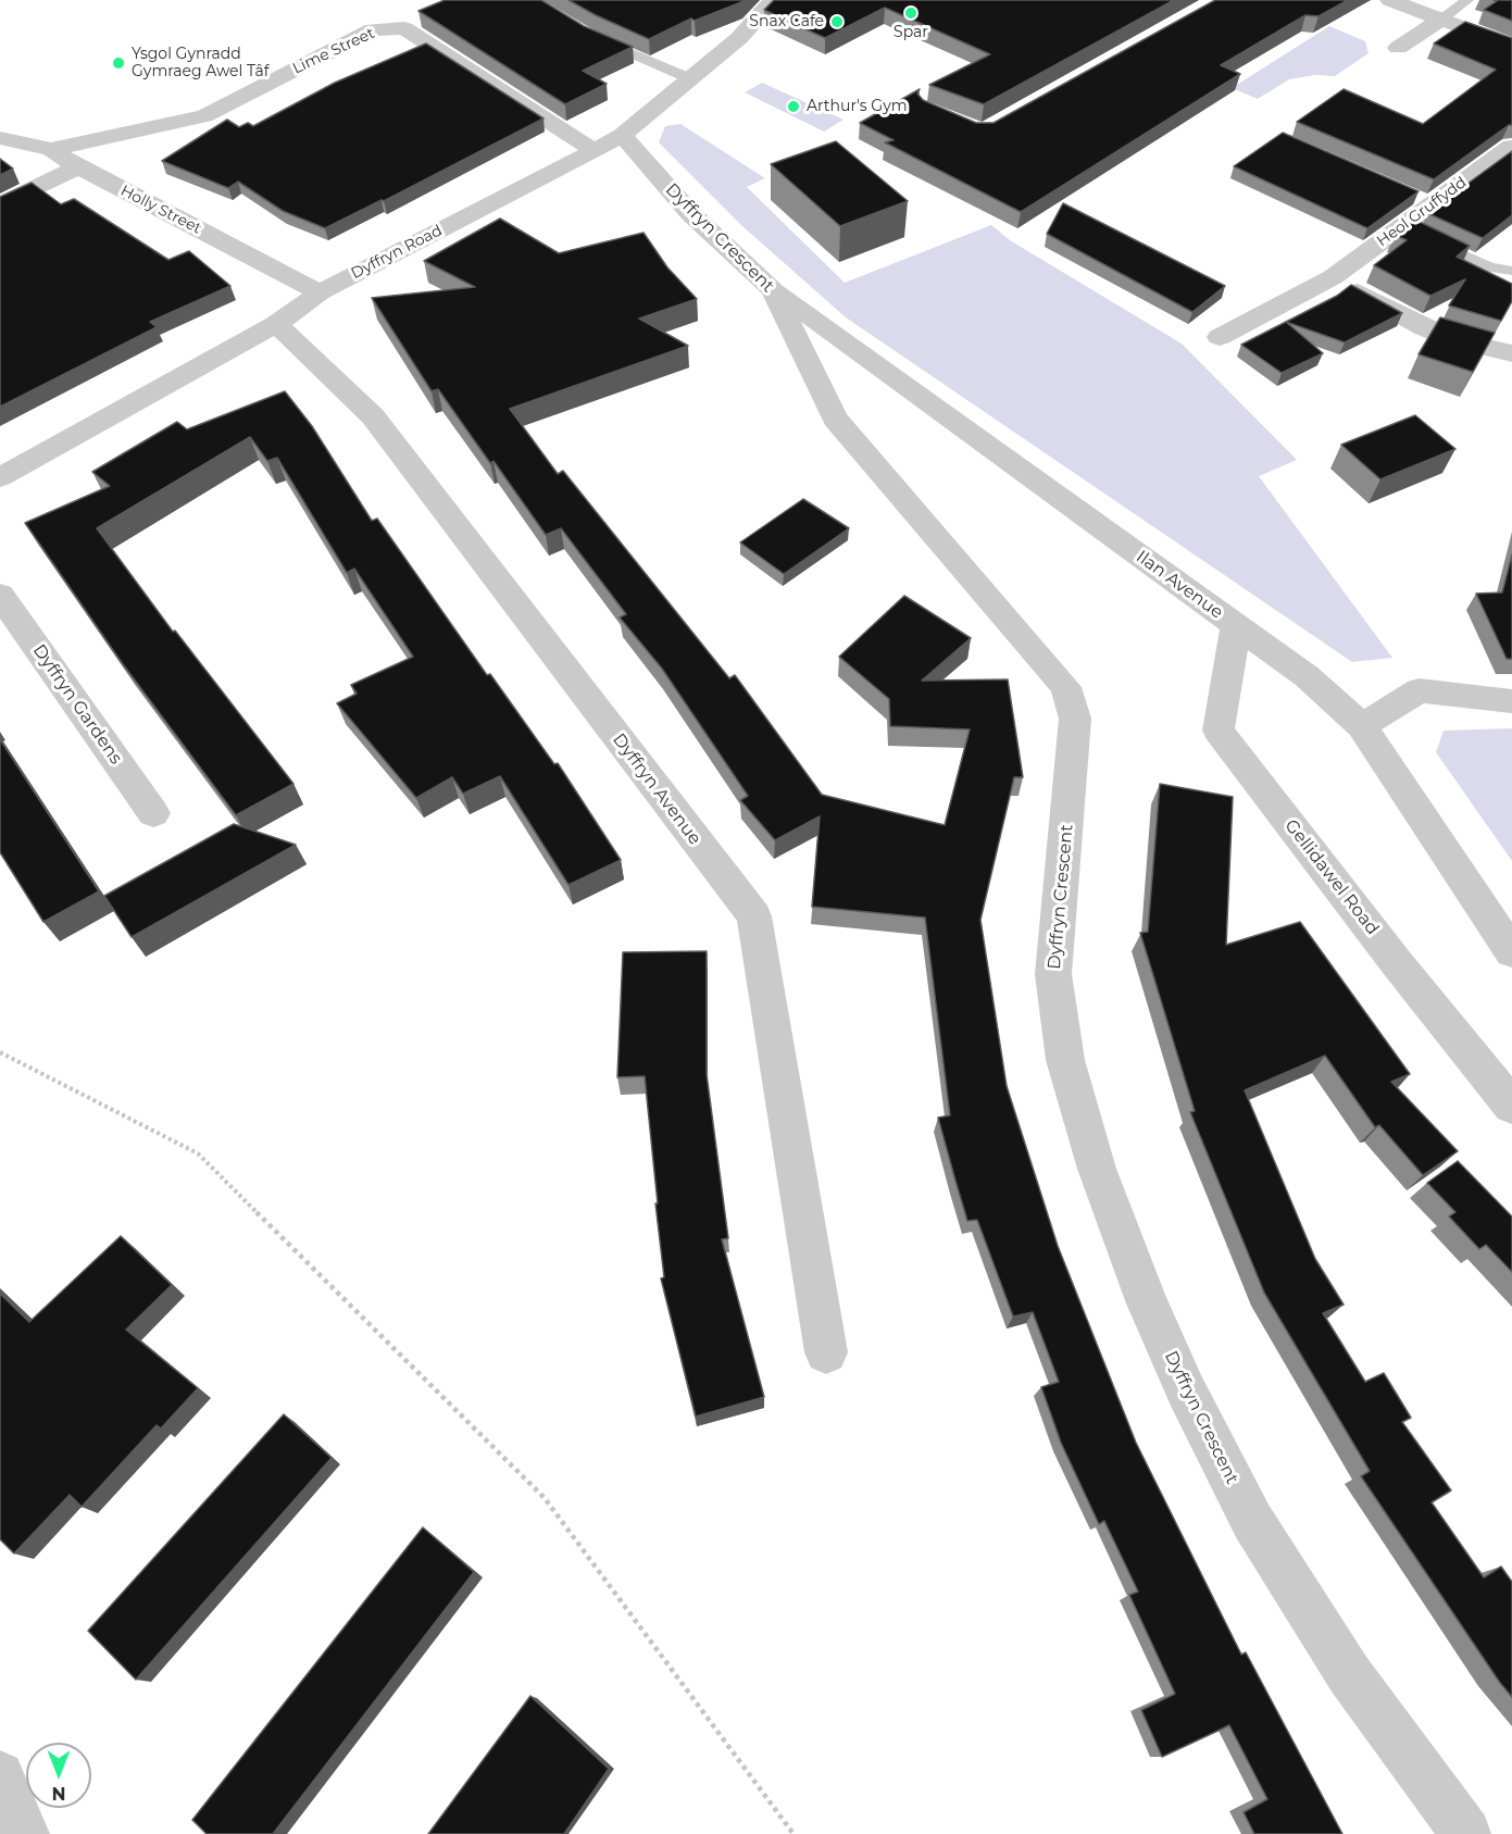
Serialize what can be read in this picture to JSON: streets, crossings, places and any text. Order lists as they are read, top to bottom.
{
  "streets": {
    "street": [
      "Lime Street",
      "Holly Street",
      "Heol Gruffydd",
      "Dyffryn Crescent",
      "Dyffryn Road",
      "Ilan Avenue",
      "Dyffryn Gardens",
      "Dyffryn Avenue",
      "Gellidawel Road"
    ]
  },
  "crossings": [
    ["Lime Street", "Holly Street"],
    ["Lime Street", "Dyffryn Road"],
    ["Holly Street", "Dyffryn Road"],
    ["Dyffryn Crescent", "Dyffryn Road"],
    ["Dyffryn Crescent", "Ilan Avenue"],
    ["Dyffryn Road", "Dyffryn Avenue"],
    ["Ilan Avenue", "Gellidawel Road"]
  ],
  "places": [
    "Spar",
    "Snax Cafe",
    "Ysgol Gynradd Gymraeg Awel Tâf",
    "Arthur's Gym"
  ],
  "north": "bottom"
}
